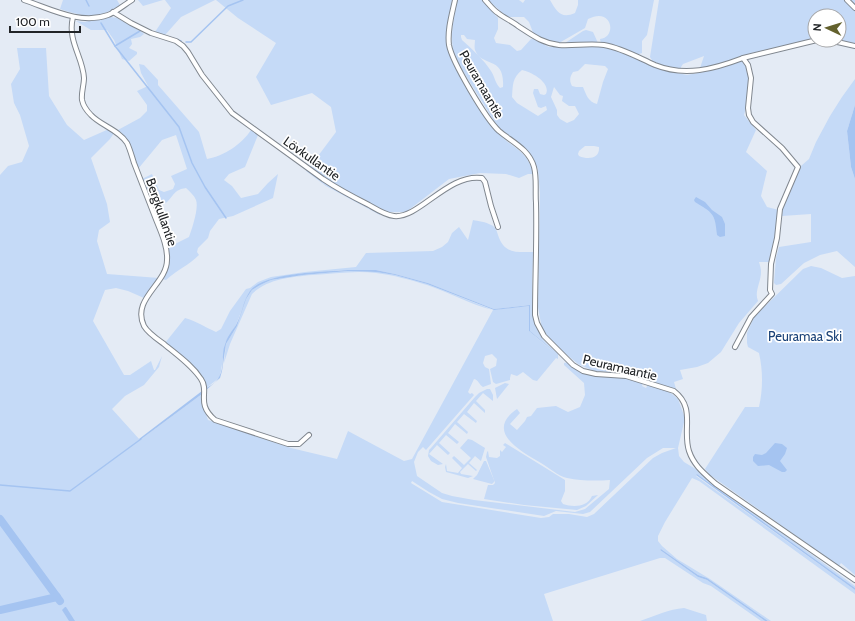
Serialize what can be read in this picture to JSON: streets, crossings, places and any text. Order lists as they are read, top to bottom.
{
  "streets": {
    "street": ["Peuramaantie", "Lövkullantie", "Bergkullantie"]
  },
  "parks": ["Peuramaa Ski"],
  "scale_bar": "100 m",
  "north": "left"
}
